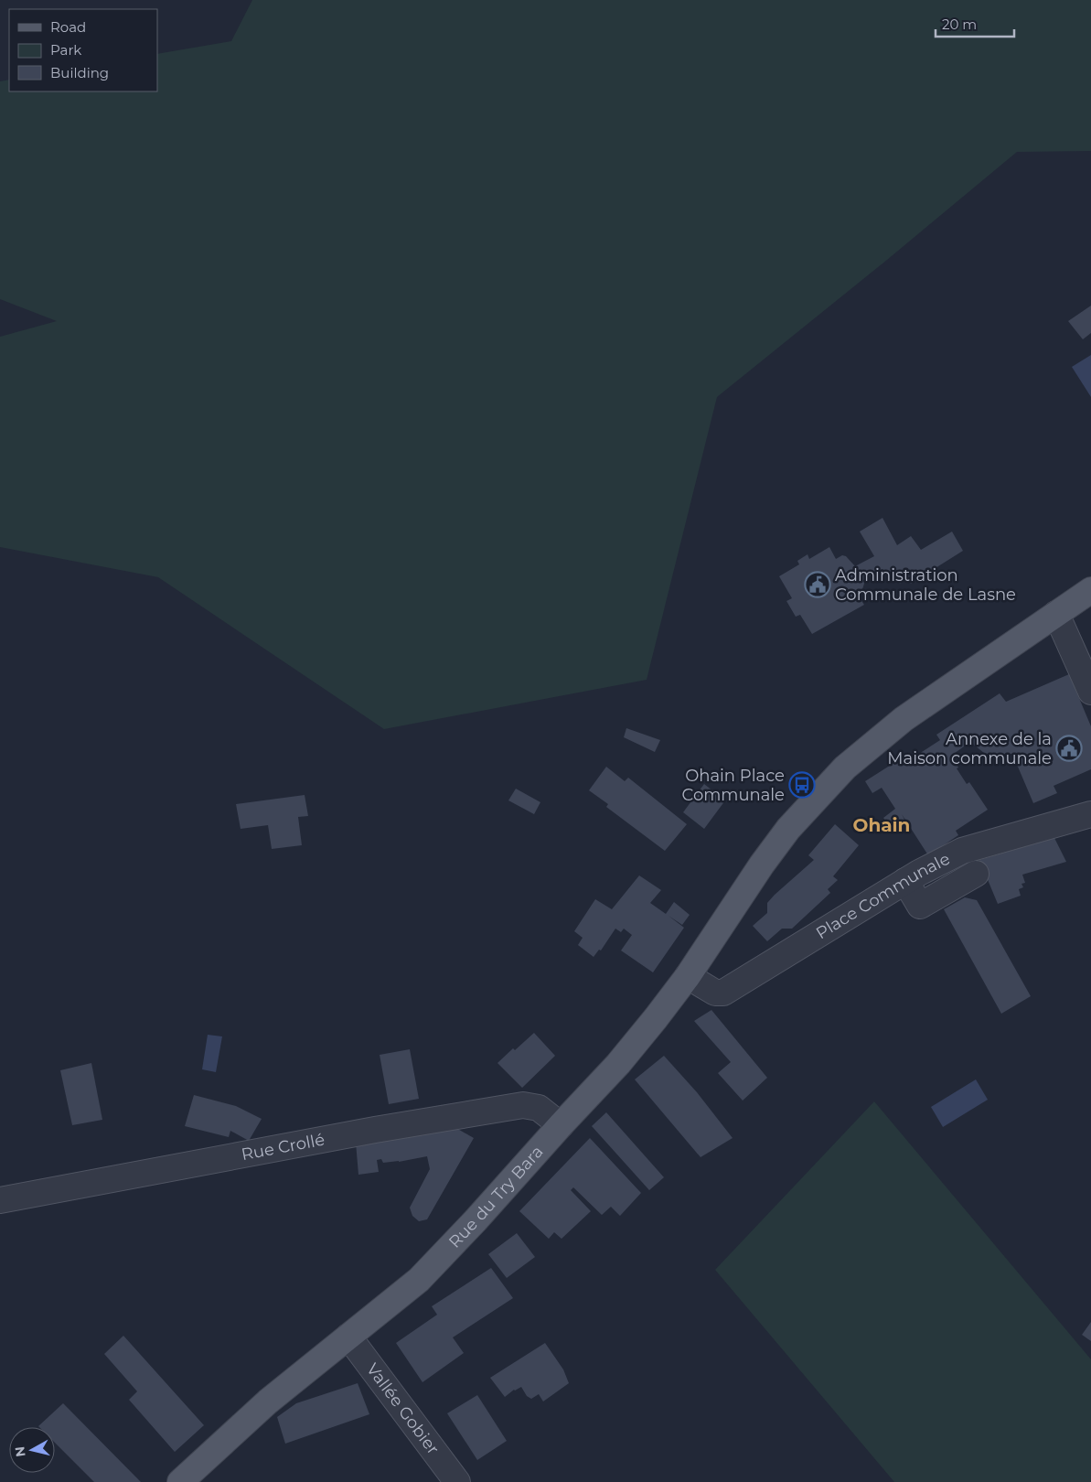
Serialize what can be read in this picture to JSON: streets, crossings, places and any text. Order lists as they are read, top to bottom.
{
  "streets": {
    "main road": ["Rue du Try Bara"],
    "street": ["Place Communale", "Rue Crollé", "Vallée Gobier"]
  },
  "crossings": [
    ["Place Communale", "Rue du Try Bara"],
    ["Rue Crollé", "Rue du Try Bara"],
    ["Rue du Try Bara", "Vallée Gobier"]
  ],
  "districts": ["Ohain"],
  "places": {
    "public building": ["Administration Communale de Lasne", "Annexe de la Maison communale"],
    "bus stop": ["Ohain Place Communale"]
  },
  "legend": ["Road", "Park", "Building"],
  "scale_bar": "20 m",
  "north": "left"
}
